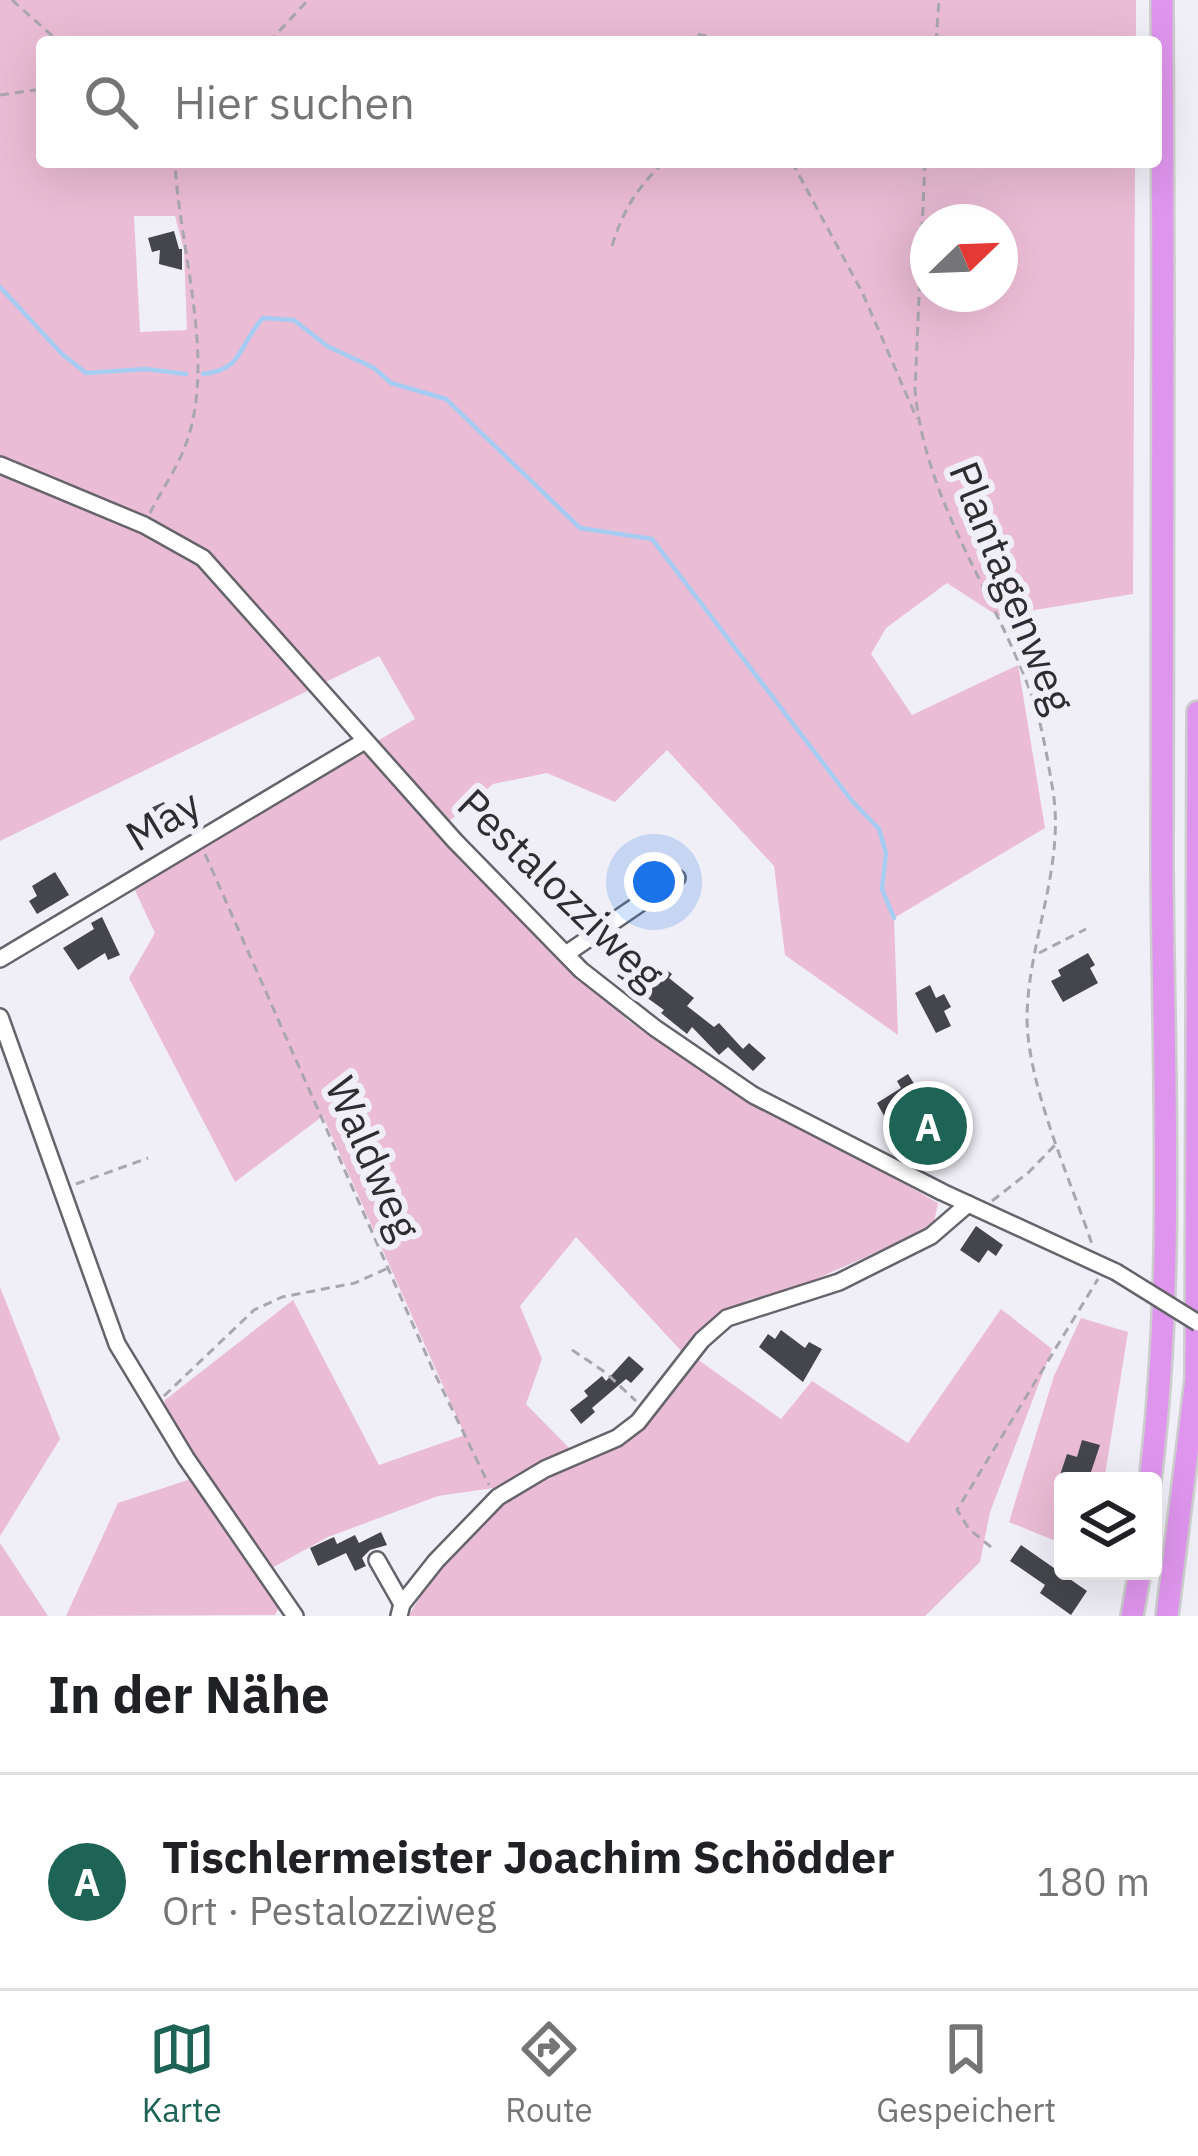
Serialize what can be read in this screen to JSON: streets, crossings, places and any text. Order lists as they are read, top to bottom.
{
  "streets": {
    "street": ["May", "Pestalozziweg"],
    "path": ["Plantagenweg", "Waldweg"]
  },
  "crossings": [
    ["Plantagenweg", "Pestalozziweg"],
    ["May", "Pestalozziweg"],
    ["May", "Waldweg"]
  ],
  "north": "top right",
  "page": {
    "search": "Hier suchen",
    "pins": "A",
    "heading": "In der Nähe",
    "list": [
      {
        "mark": "A",
        "name": "Tischlermeister Joachim Schödder",
        "note": "Ort · Pestalozziweg",
        "value": "180 m"
      }
    ],
    "nav": ["Karte", "Route", "Gespeichert"]
  }
}
